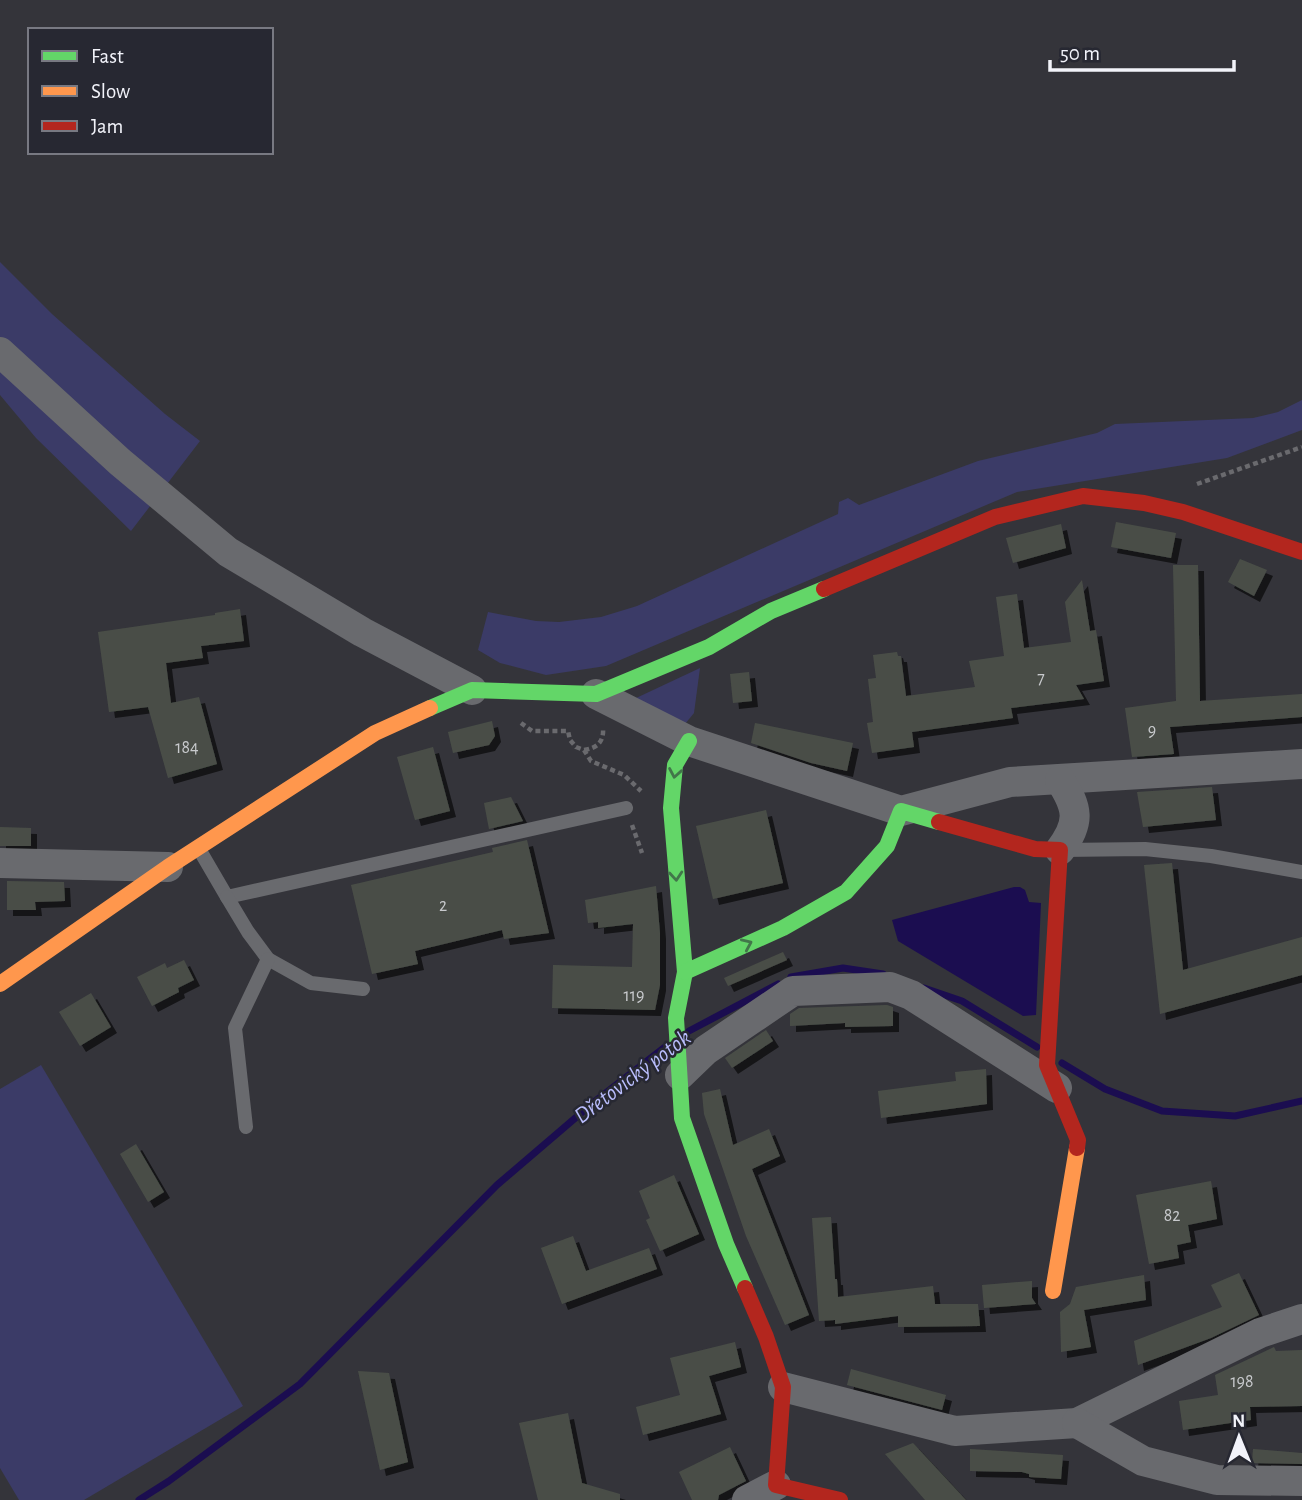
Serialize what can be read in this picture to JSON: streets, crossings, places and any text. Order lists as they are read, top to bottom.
{
  "water": ["Dřetovický potok"],
  "house_numbers": [
    "7",
    "9",
    "184",
    "2",
    "119",
    "82",
    "198"
  ],
  "legend": ["Fast", "Slow", "Jam"],
  "scale_bar": "50 m",
  "north": "top"
}
